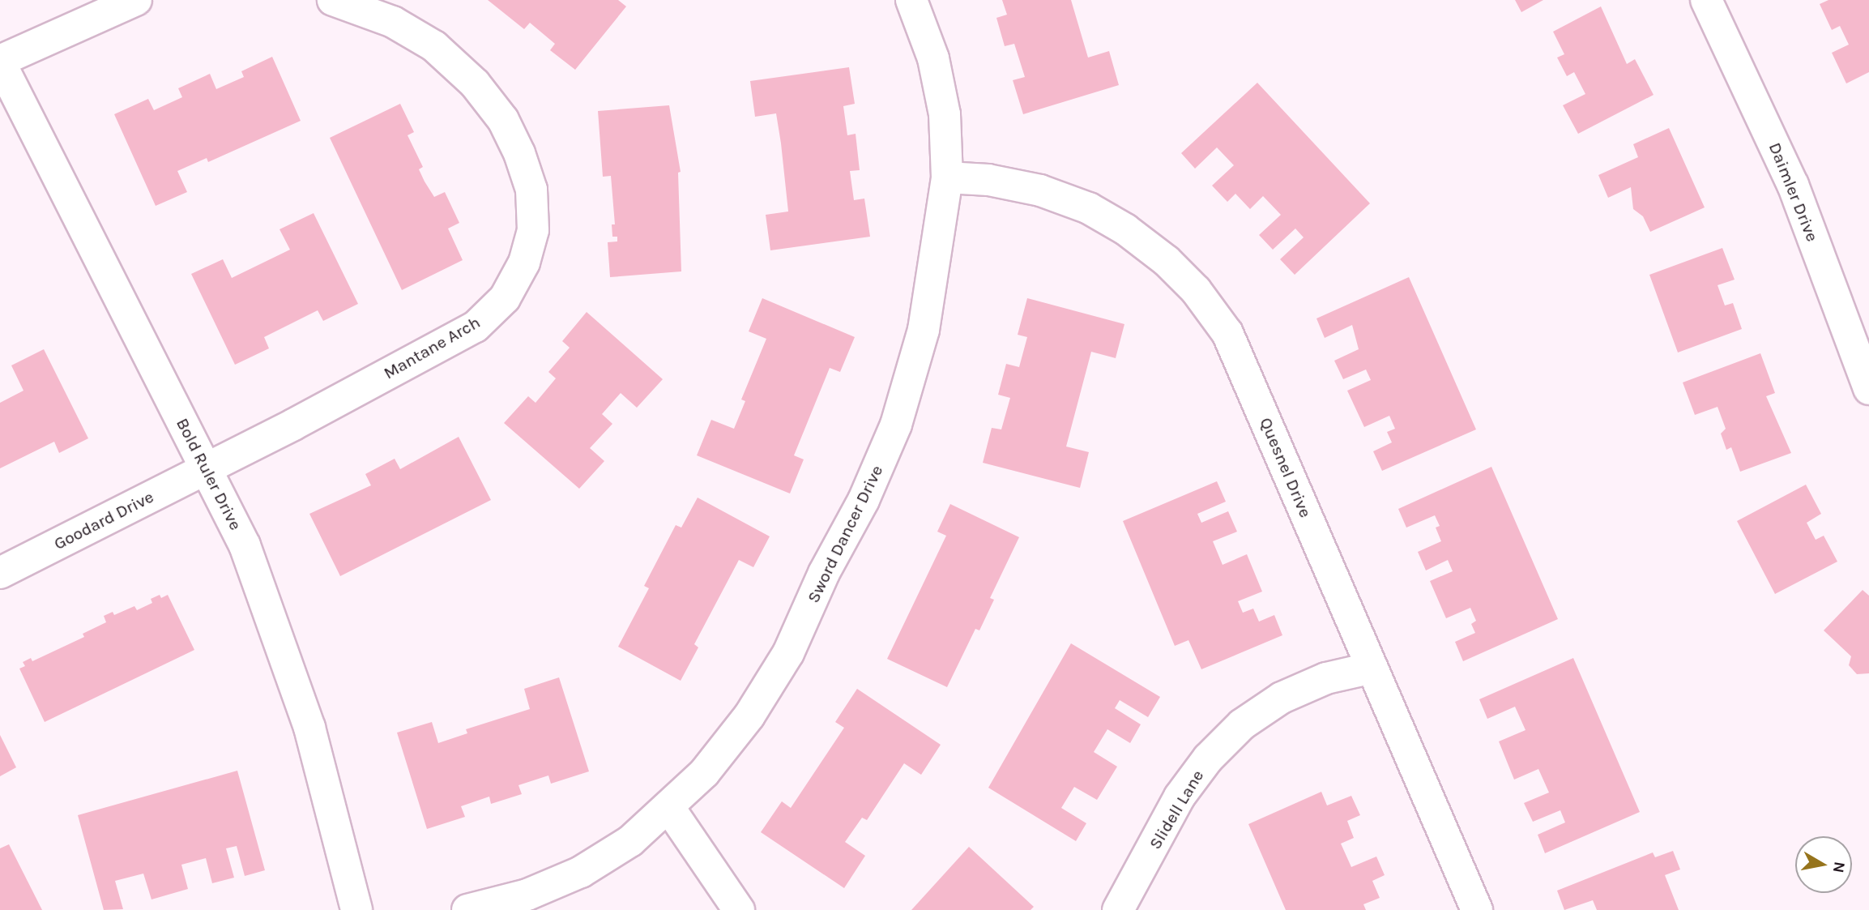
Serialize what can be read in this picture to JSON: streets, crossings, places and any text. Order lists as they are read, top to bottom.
{
  "streets": {
    "street": [
      "Daimler Drive",
      "Mantane Arch",
      "Quesnel Drive",
      "Bold Ruler Drive",
      "Goodard Drive",
      "Sword Dancer Drive",
      "Slidell Lane"
    ]
  },
  "crossings": [
    ["Mantane Arch", "Bold Ruler Drive"],
    ["Mantane Arch", "Goodard Drive"],
    ["Quesnel Drive", "Sword Dancer Drive"],
    ["Quesnel Drive", "Slidell Lane"],
    ["Bold Ruler Drive", "Goodard Drive"]
  ],
  "north": "right"
}
